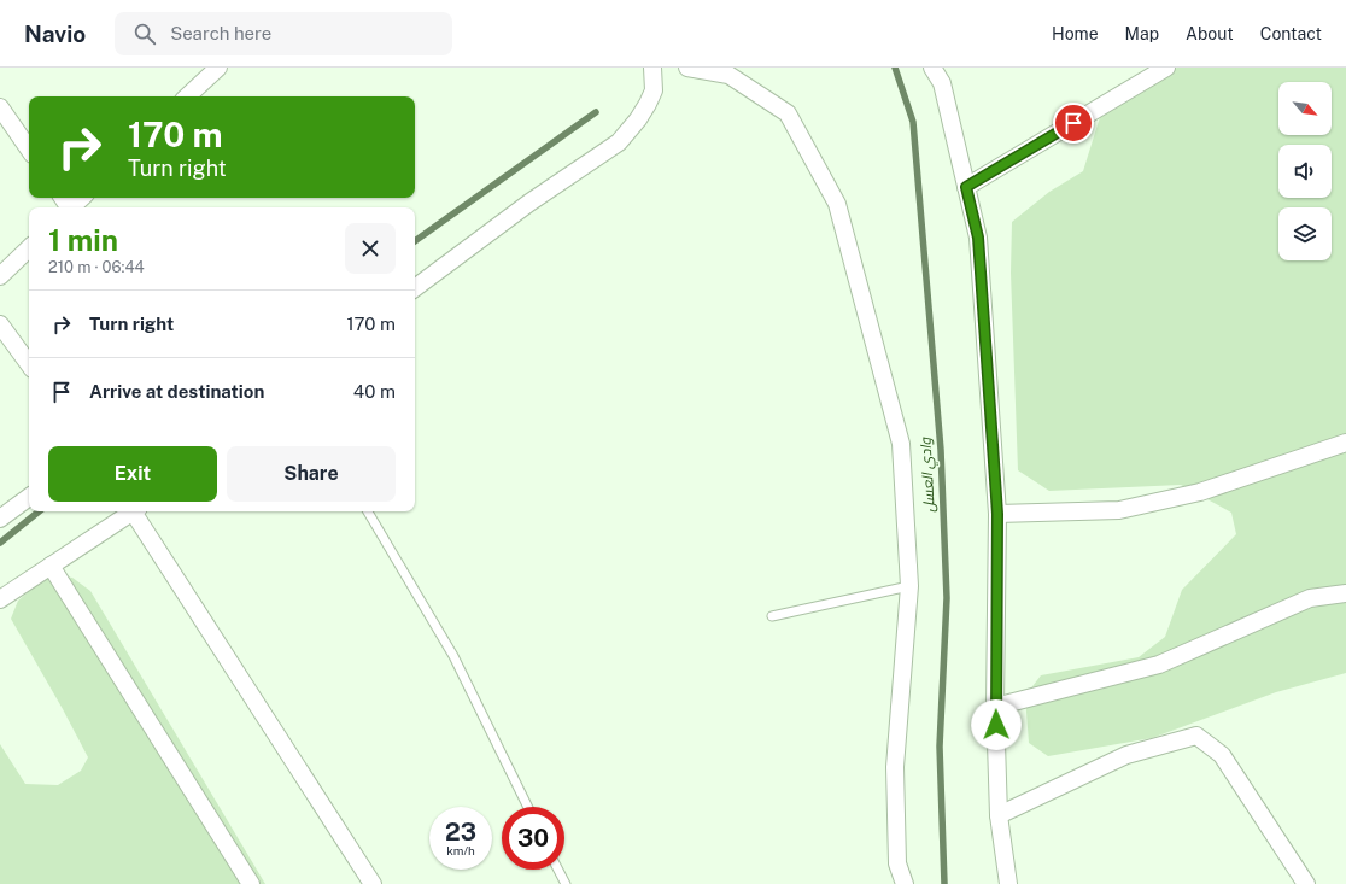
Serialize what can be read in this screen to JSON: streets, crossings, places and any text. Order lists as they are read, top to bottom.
{
  "water": ["وادي العسل"],
  "north": "bottom right",
  "page": {
    "header": "Navio",
    "search": "Search here",
    "nav": [
      "Home",
      "Map",
      "About",
      "Contact"
    ],
    "turn": ["170 m", "Turn right"],
    "heading": ["1 min", "210 m · 06:44"],
    "list": [
      {
        "name": "Turn right",
        "value": "170 m"
      },
      {
        "name": "Arrive at destination",
        "value": "40 m"
      }
    ],
    "buttons": ["Exit", "Share"],
    "speed": "23 km/h",
    "limit": "30"
  }
}
